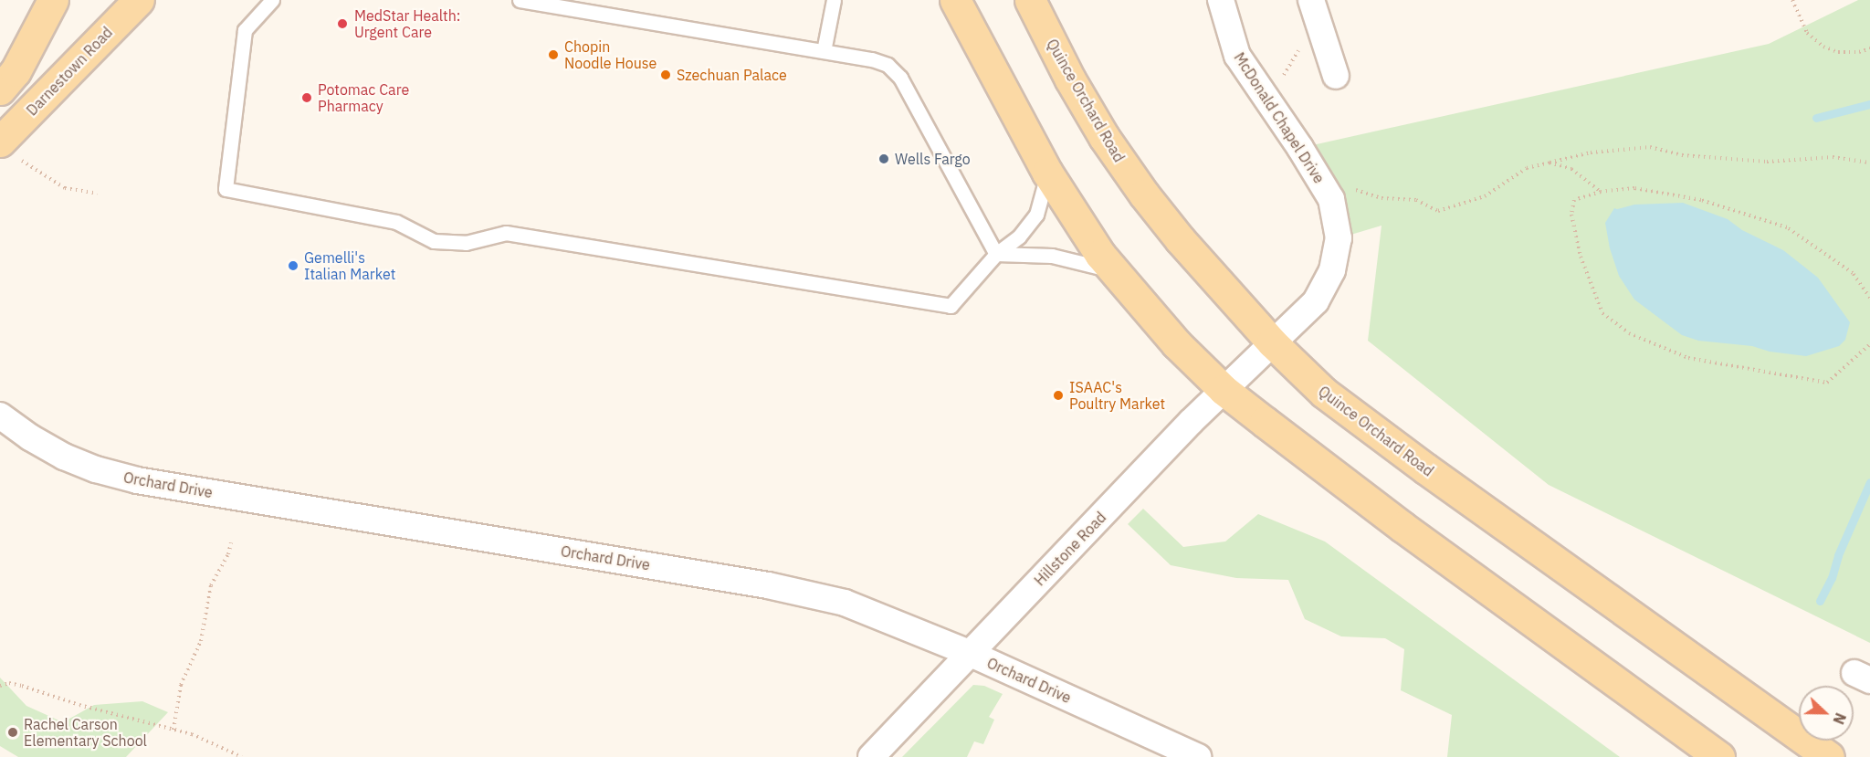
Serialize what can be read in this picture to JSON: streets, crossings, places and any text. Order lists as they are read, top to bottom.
{
  "streets": {
    "main road": ["Darnestown Road", "Quince Orchard Road"],
    "street": ["McDonald Chapel Drive", "Orchard Drive", "Hillstone Road"]
  },
  "crossings": [
    ["Quince Orchard Road", "McDonald Chapel Drive"],
    ["Quince Orchard Road", "Hillstone Road"],
    ["McDonald Chapel Drive", "Hillstone Road"],
    ["Orchard Drive", "Hillstone Road"]
  ],
  "places": [
    "MedStar Health: Urgent Care",
    "Chopin Noodle House",
    "Szechuan Palace",
    "Potomac Care Pharmacy",
    "Wells Fargo",
    "Gemelli's Italian Market",
    "ISAAC's Poultry Market",
    "Rachel Carson Elementary School"
  ],
  "north": "right"
}
